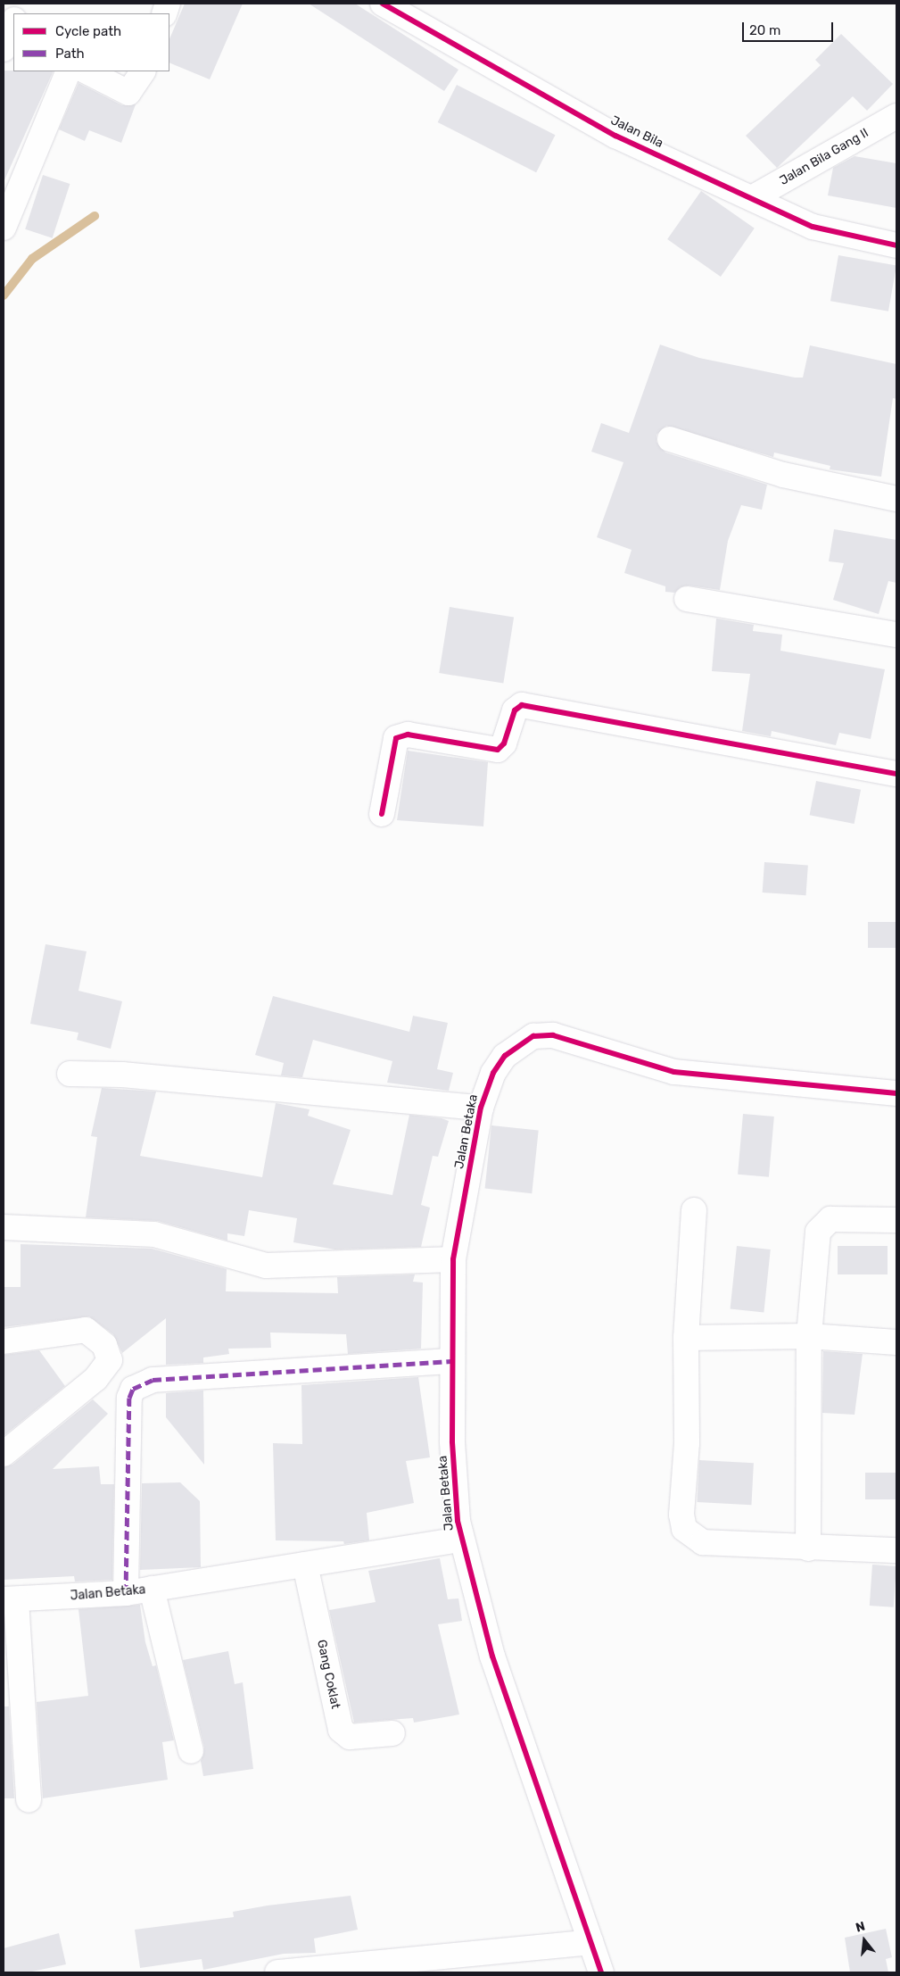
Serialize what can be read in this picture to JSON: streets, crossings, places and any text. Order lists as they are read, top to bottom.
{
  "streets": {
    "street": [
      "Jalan Bila",
      "Jalan Bila Gang II",
      "Jalan Betaka",
      "Gang Coklat"
    ]
  },
  "crossings": [
    ["Jalan Bila", "Jalan Bila Gang II"],
    ["Jalan Betaka", "Gang Coklat"]
  ],
  "legend": ["Cycle path", "Path"],
  "scale_bar": "20 m",
  "north": "top"
}
